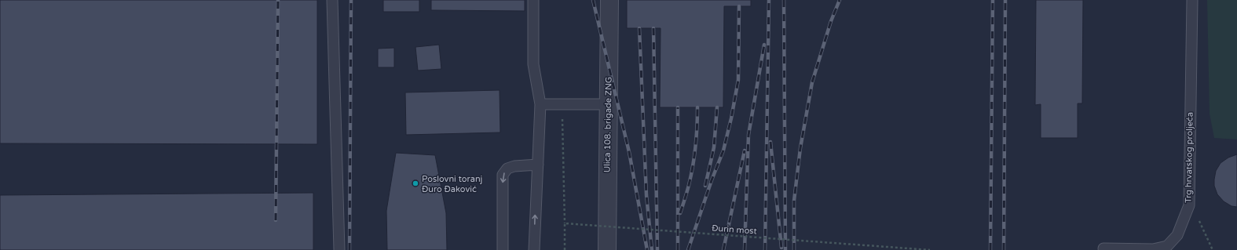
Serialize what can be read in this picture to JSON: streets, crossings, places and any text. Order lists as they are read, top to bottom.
{
  "streets": {
    "street": ["Ulica 108. brigade ZNG"],
    "lane": ["Trg hrvatskog proljeća"],
    "path": ["Đurin most"]
  },
  "places": ["Poslovni toranj Đuro Đaković"]
}
